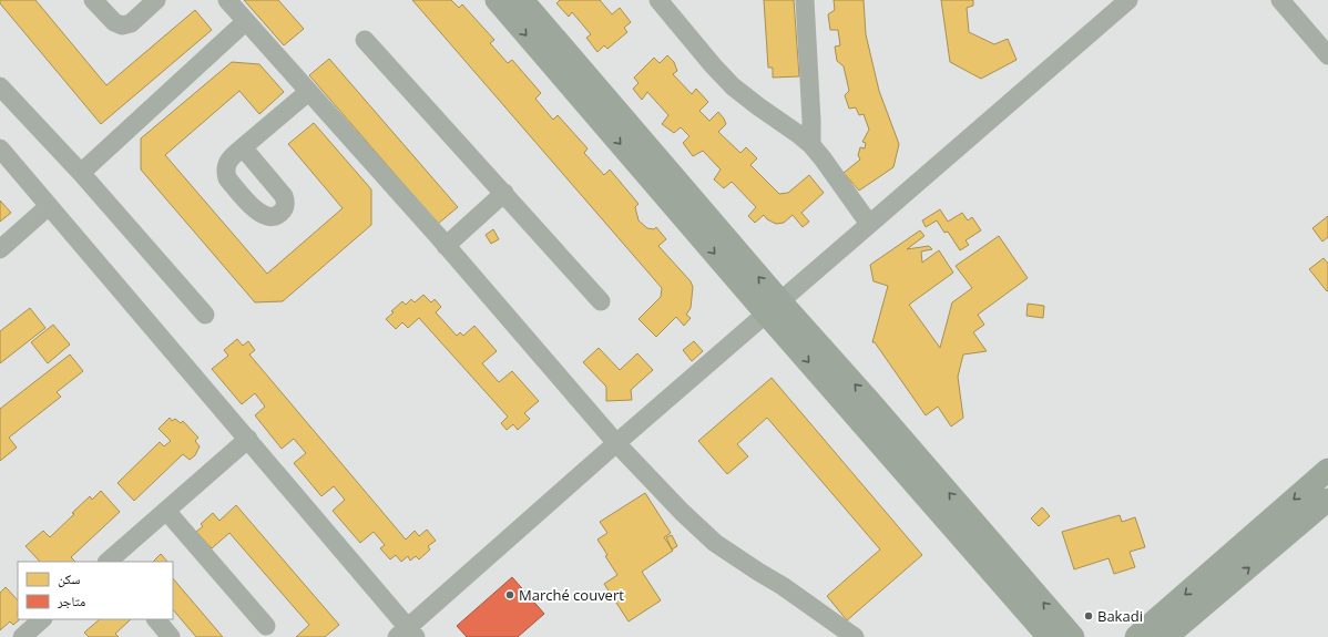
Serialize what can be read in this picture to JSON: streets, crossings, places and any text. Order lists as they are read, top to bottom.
{
  "places": ["Marché couvert", "Bakadi"],
  "legend": ["سكن", "متاجر"]
}
